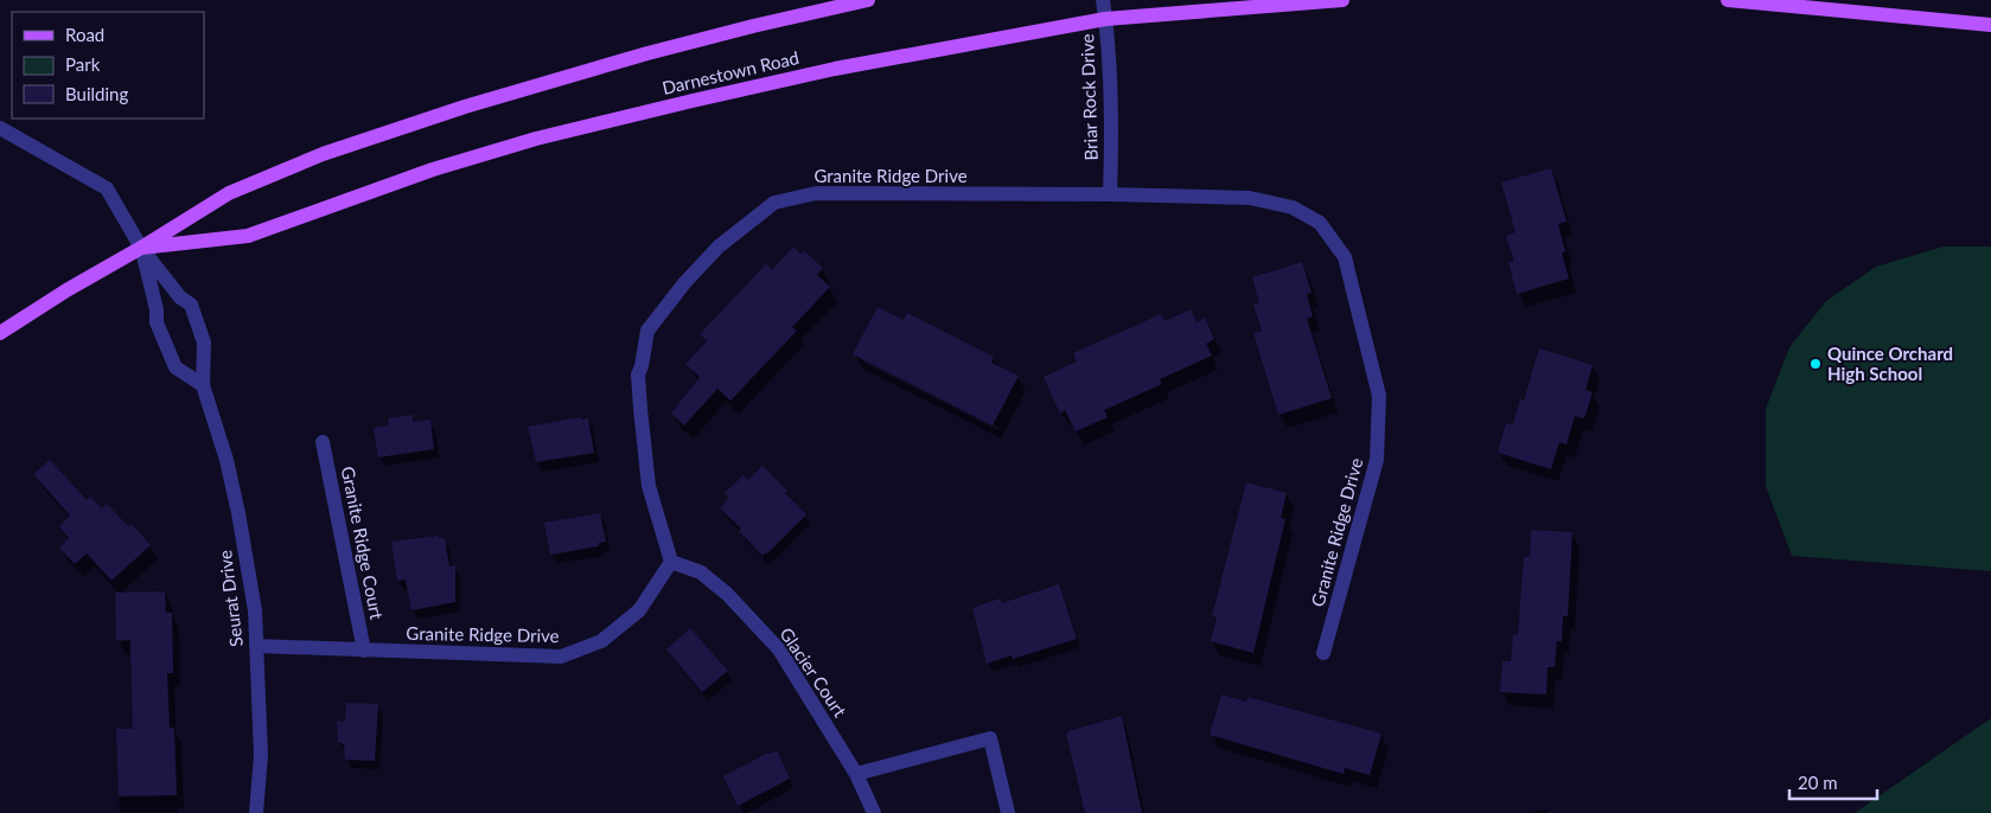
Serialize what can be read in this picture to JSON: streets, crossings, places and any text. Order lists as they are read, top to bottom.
{
  "streets": {
    "main road": ["Darnestown Road"],
    "street": [
      "Briar Rock Drive",
      "Granite Ridge Drive",
      "Granite Ridge Court",
      "Seurat Drive",
      "Glacier Court"
    ]
  },
  "crossings": [
    ["Darnestown Road", "Briar Rock Drive"],
    ["Darnestown Road", "Seurat Drive"],
    ["Briar Rock Drive", "Granite Ridge Drive"],
    ["Granite Ridge Drive", "Granite Ridge Court"],
    ["Granite Ridge Drive", "Seurat Drive"],
    ["Granite Ridge Drive", "Glacier Court"]
  ],
  "places": ["Quince Orchard High School"],
  "legend": ["Road", "Park", "Building"],
  "scale_bar": "20 m"
}
